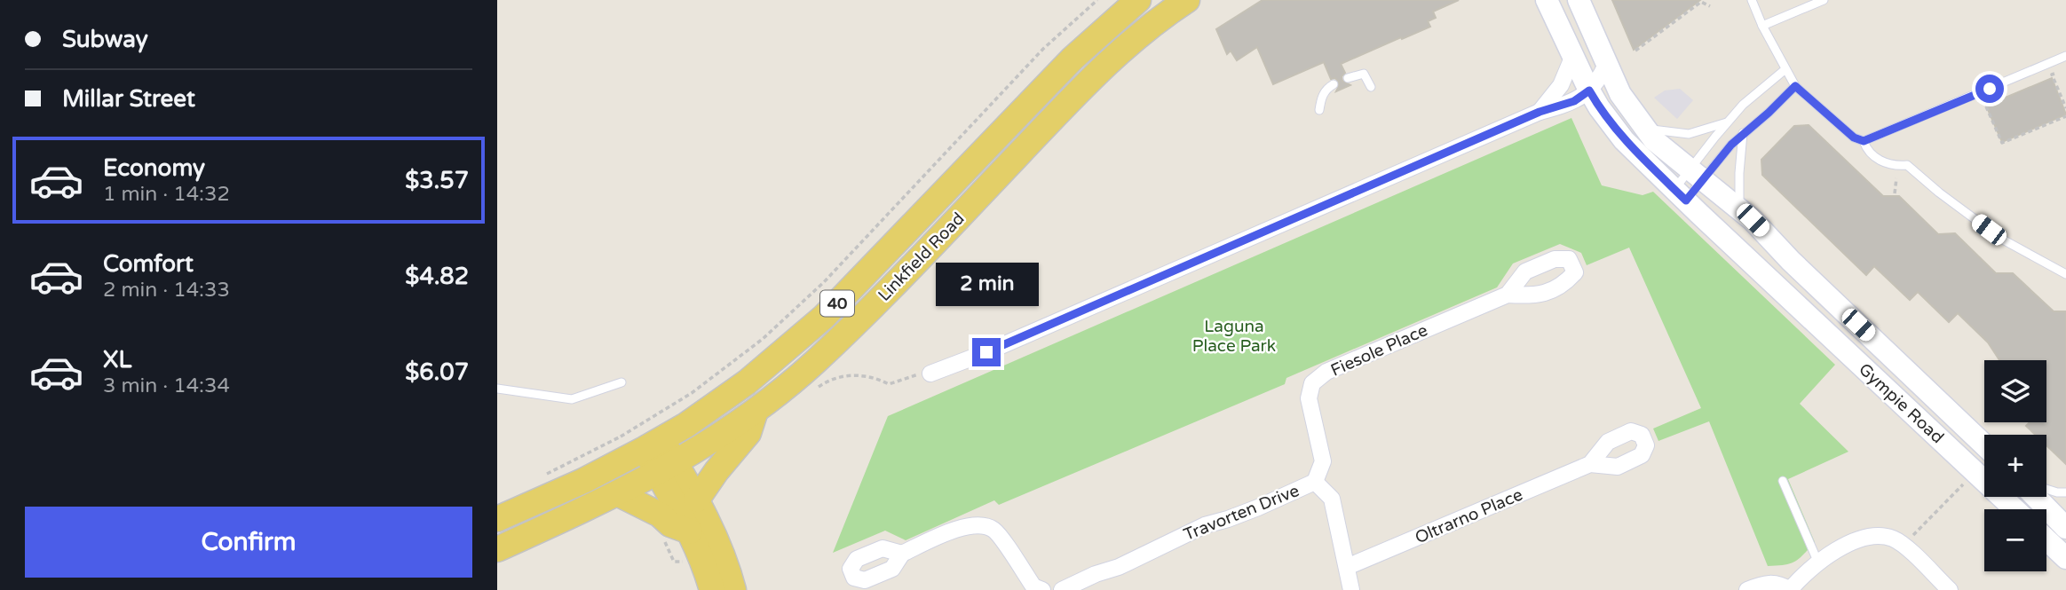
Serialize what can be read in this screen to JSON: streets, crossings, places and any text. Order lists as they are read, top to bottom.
{
  "streets": {
    "main road": ["Linkfield Road", "40", "Gympie Road"],
    "street": ["Fiesole Place", "Travorten Drive", "Oltrarno Place"]
  },
  "crossings": [
    ["Linkfield Road", "40"],
    ["Fiesole Place", "Travorten Drive"],
    ["Travorten Drive", "Oltrarno Place"]
  ],
  "parks": ["Laguna Place Park"],
  "page": {
    "banner": ["Subway", "Millar Street"],
    "list": [
      {
        "name": "Economy",
        "note": "1 min · 14:32",
        "value": "$3.57"
      },
      {
        "name": "Comfort",
        "note": "2 min · 14:33",
        "value": "$4.82"
      },
      {
        "name": "XL",
        "note": "3 min · 14:34",
        "value": "$6.07"
      }
    ],
    "bubble": "2 min",
    "map_buttons": ["+", "−"],
    "buttons": "Confirm"
  }
}
